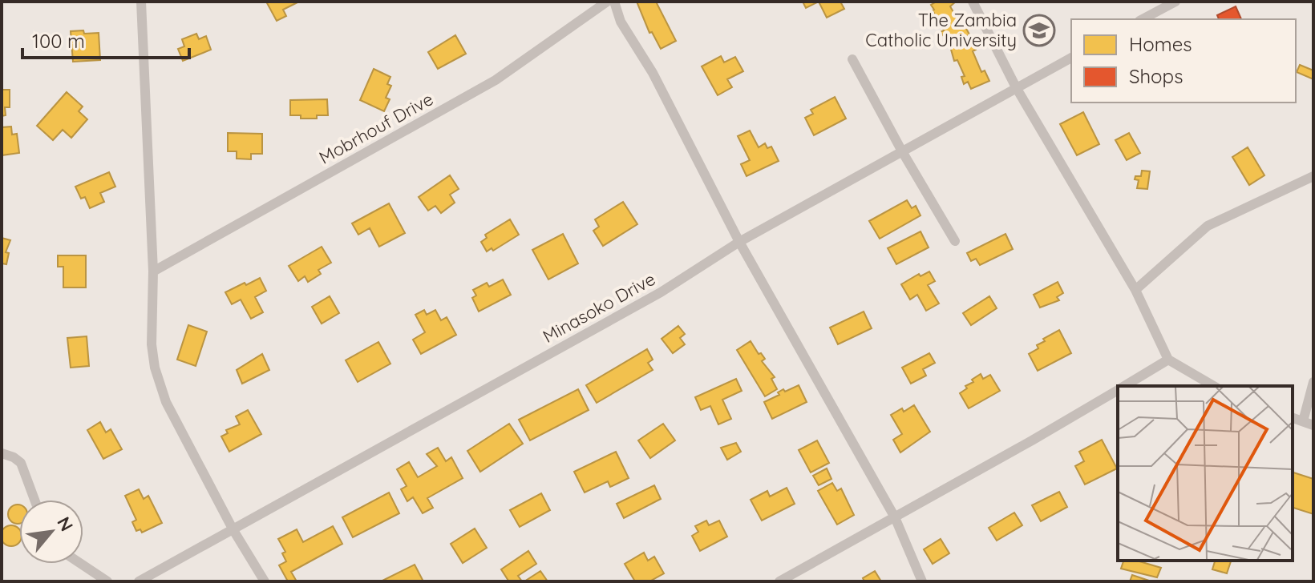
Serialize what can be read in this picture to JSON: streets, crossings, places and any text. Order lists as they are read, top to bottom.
{
  "streets": {
    "street": ["Mobrhouf Drive", "Minasoko Drive"]
  },
  "places": {
    "school or university": ["The Zambia Catholic University"]
  },
  "legend": ["Homes", "Shops"],
  "scale_bar": "100 m",
  "north": "top right"
}
